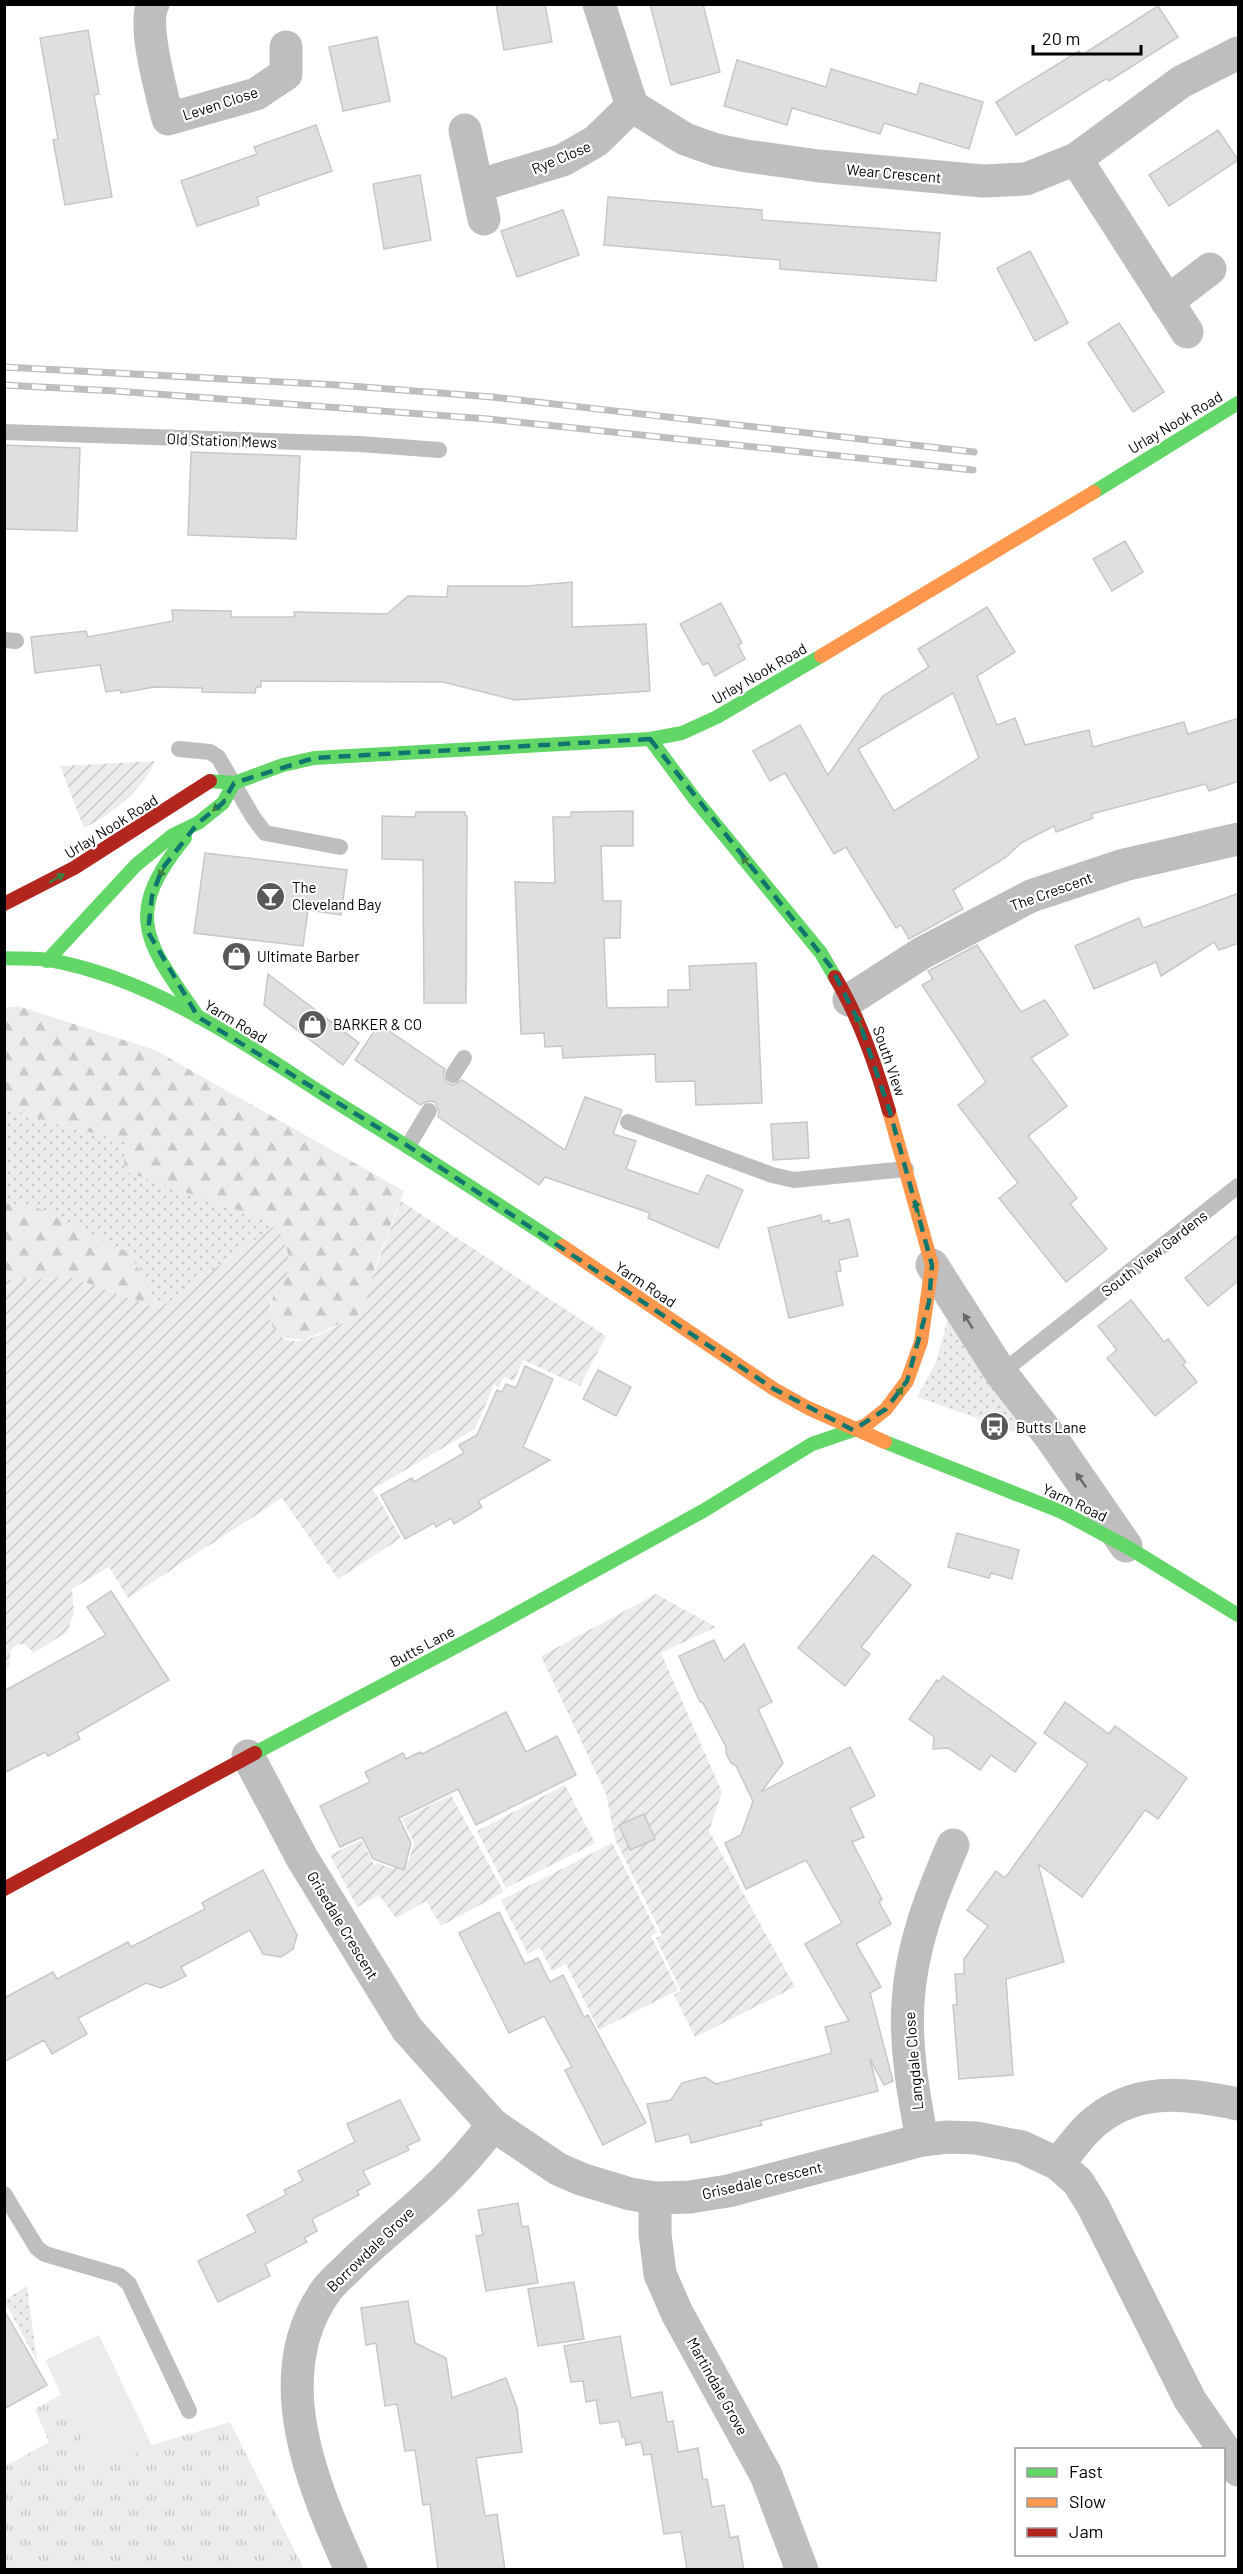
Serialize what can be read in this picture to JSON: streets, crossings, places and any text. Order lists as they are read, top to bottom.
{
  "streets": {
    "main road": [
      "Urlay Nook Road",
      "Yarm Road",
      "South View",
      "Butts Lane"
    ],
    "street": [
      "Leven Close",
      "Rye Close",
      "Wear Crescent",
      "The Crescent",
      "Grisedale Crescent",
      "Langdale Close",
      "Borrowdale Grove",
      "Martindale Grove"
    ],
    "lane": ["Old Station Mews", "South View Gardens"]
  },
  "crossings": [
    ["Rye Close", "Wear Crescent"],
    ["Urlay Nook Road", "South View"],
    ["The Crescent", "South View"],
    ["Yarm Road", "South View"],
    ["Yarm Road", "Butts Lane"],
    ["South View", "Butts Lane"],
    ["Butts Lane", "Grisedale Crescent"],
    ["Grisedale Crescent", "Langdale Close"],
    ["Grisedale Crescent", "Borrowdale Grove"],
    ["Grisedale Crescent", "Martindale Grove"]
  ],
  "one_way": ["South View"],
  "places": {
    "bar": ["The Cleveland Bay"],
    "shop": ["Ultimate Barber", "BARKER & CO"],
    "bus stop": ["Butts Lane"]
  },
  "legend": ["Fast", "Slow", "Jam"],
  "scale_bar": "20 m"
}
